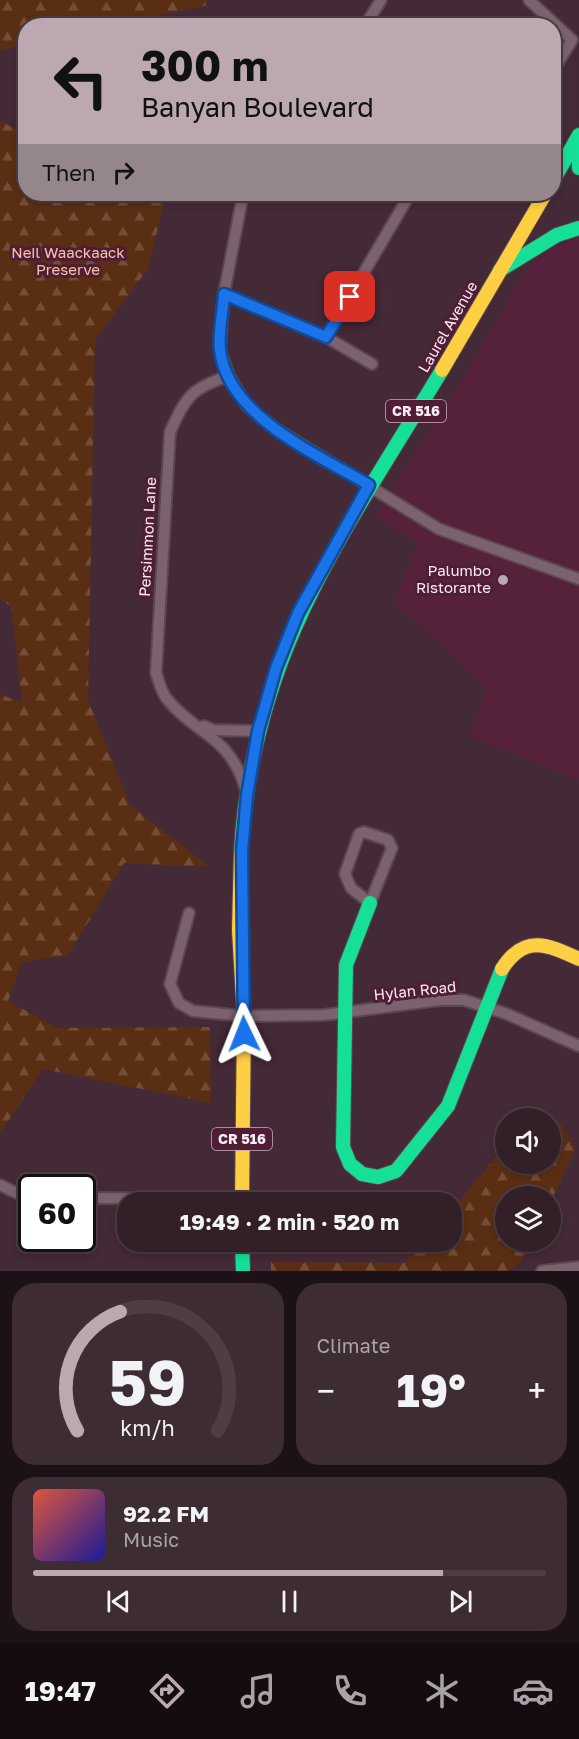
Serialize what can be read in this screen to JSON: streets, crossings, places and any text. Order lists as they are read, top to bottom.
{
  "streets": {
    "main road": ["Laurel Avenue", "CR 516"],
    "street": ["Persimmon Lane", "Hylan Road"]
  },
  "crossings": [
    ["Laurel Avenue", "Persimmon Lane"],
    ["Laurel Avenue", "Hylan Road"]
  ],
  "parks": ["Neil Waackaack Preserve"],
  "places": ["Palumbo Ristorante"],
  "page": {
    "turn": ["300 m", "Banyan Boulevard"],
    "then": "Then",
    "limit": "60",
    "trip": "19:49 · 2 min · 520 m",
    "tile": "Climate",
    "heat": ["−", "19°", "+"],
    "song": ["92.2 FM", "Music"],
    "tabs": "19:47",
    "gauge": ["59", "km/h"]
  }
}
